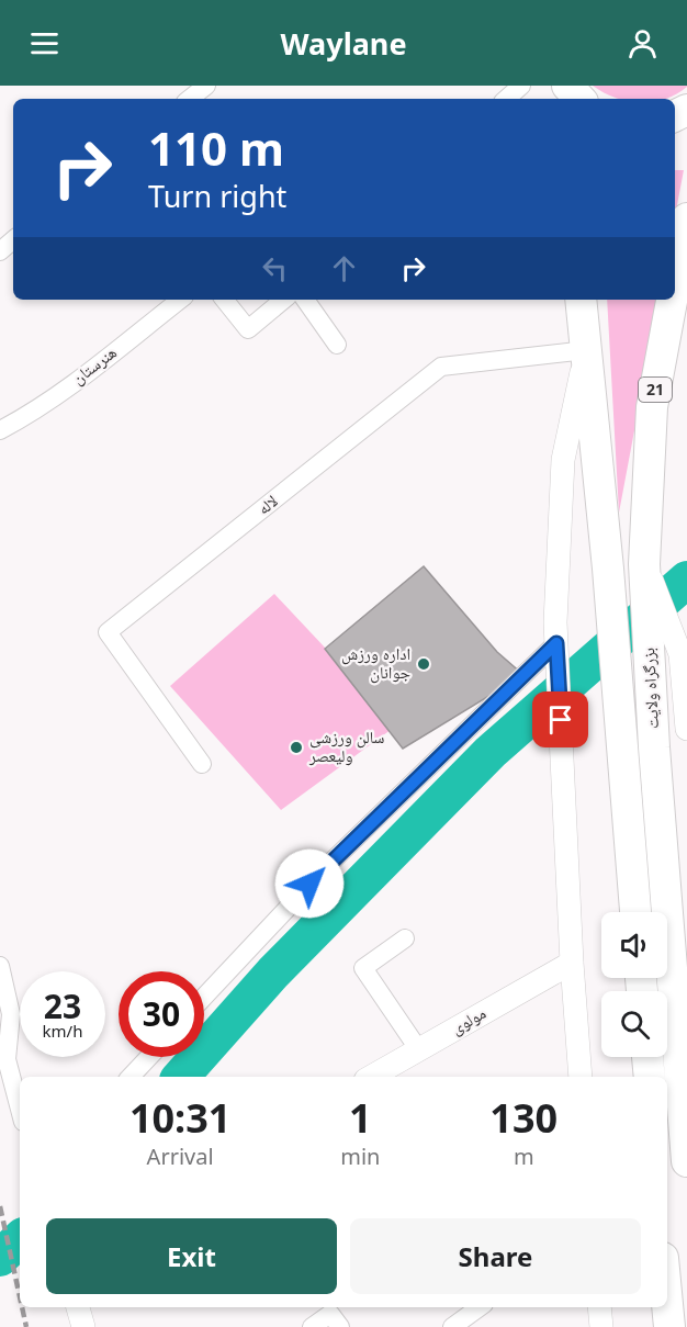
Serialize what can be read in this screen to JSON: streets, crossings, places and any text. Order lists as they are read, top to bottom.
{
  "streets": {
    "highway": ["21", "بزرگراه ولایت"],
    "street": ["هنرستان", "لاله", "مولوی"]
  },
  "crossings": [
    ["لاله", "بزرگراه ولایت"]
  ],
  "places": ["اداره ورزش جوانان", "سالن ورزشی ولیعصر"],
  "page": {
    "header": "Waylane",
    "turn": ["110 m", "Turn right"],
    "speed": "23 km/h",
    "limit": "30",
    "eta": [
      "10:31",
      "Arrival",
      "1",
      "min",
      "130",
      "m"
    ],
    "buttons": ["Exit", "Share"]
  }
}
